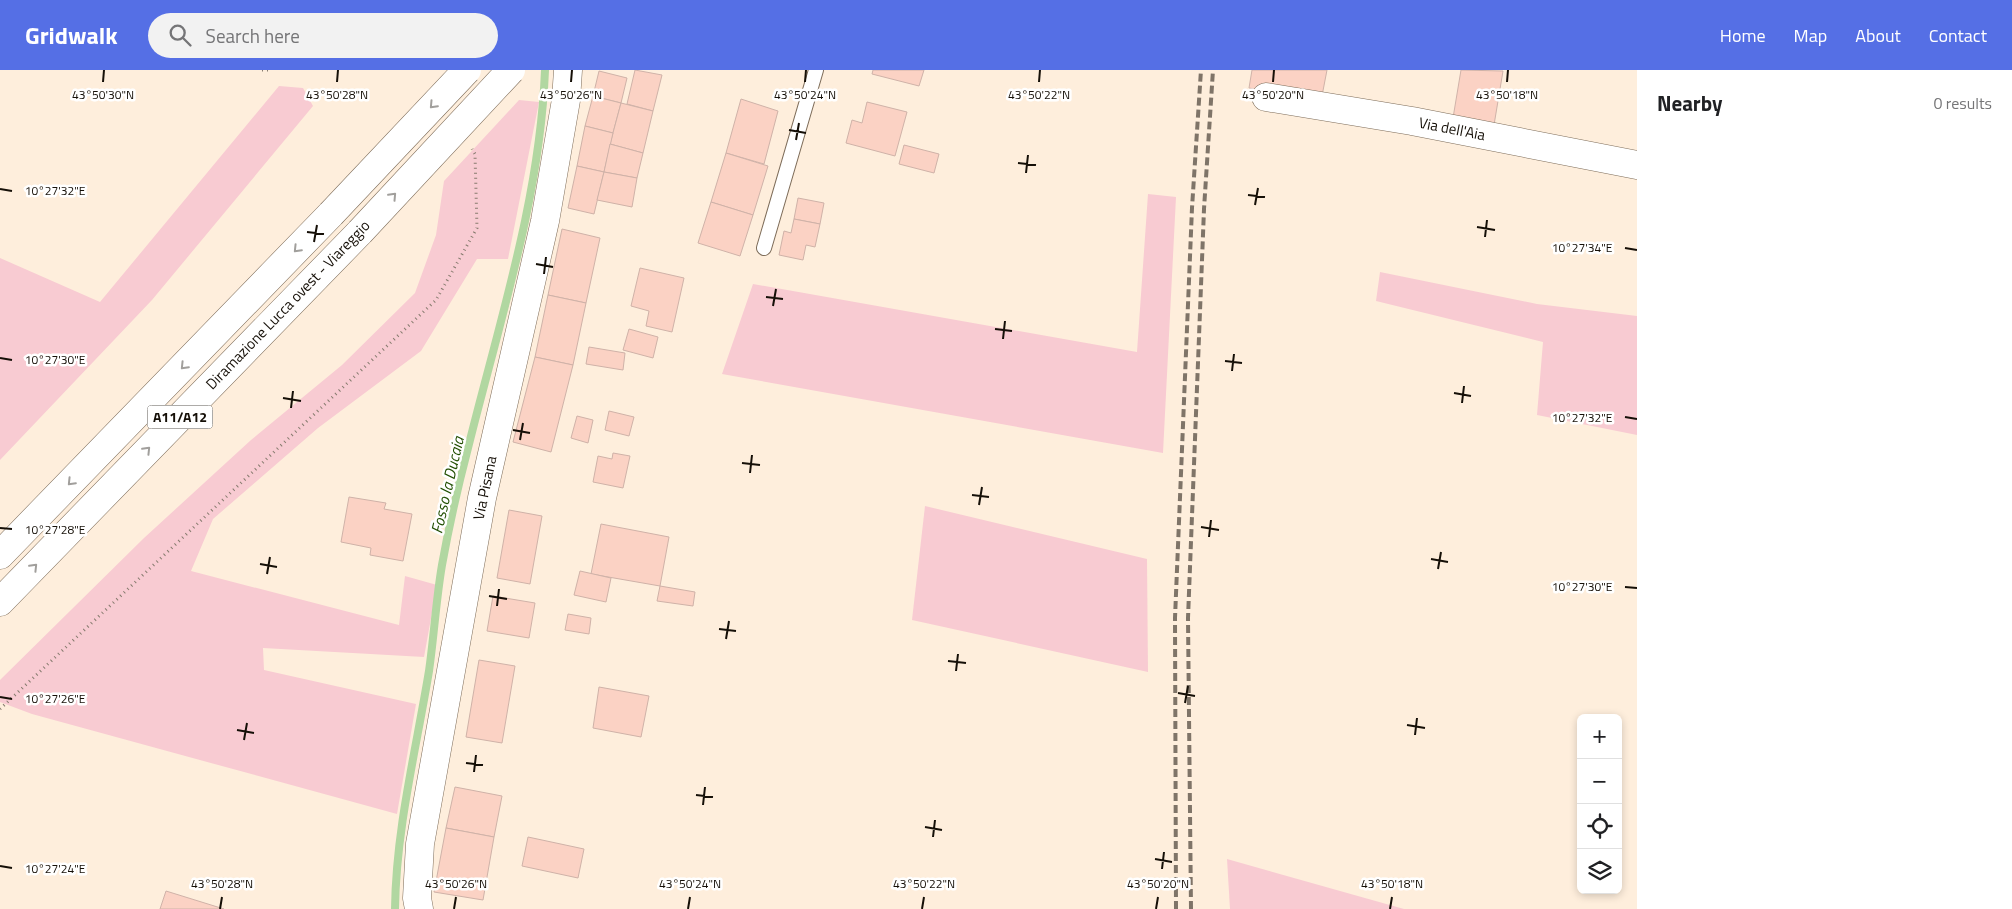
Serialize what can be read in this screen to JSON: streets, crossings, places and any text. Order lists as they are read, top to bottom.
{
  "streets": {
    "main road": [
      "Via dell'Aia",
      "Diramazione Lucca ovest - Viareggio",
      "A11/A12",
      "Via Pisana"
    ]
  },
  "water": ["Fosso la Ducaia"],
  "page": {
    "header": "Gridwalk",
    "search": "Search here",
    "nav": [
      "Home",
      "Map",
      "About",
      "Contact"
    ],
    "heading": ["Nearby", "0 results"],
    "map_buttons": ["+", "−"]
  },
  "coordinates": [
    "43°50'30\"N",
    "43°50'28\"N",
    "43°50'26\"N",
    "43°50'24\"N",
    "43°50'22\"N",
    "43°50'20\"N",
    "43°50'18\"N",
    "10°27'32\"E",
    "10°27'34\"E",
    "10°27'30\"E",
    "10°27'28\"E",
    "10°27'26\"E",
    "10°27'24\"E"
  ]
}
